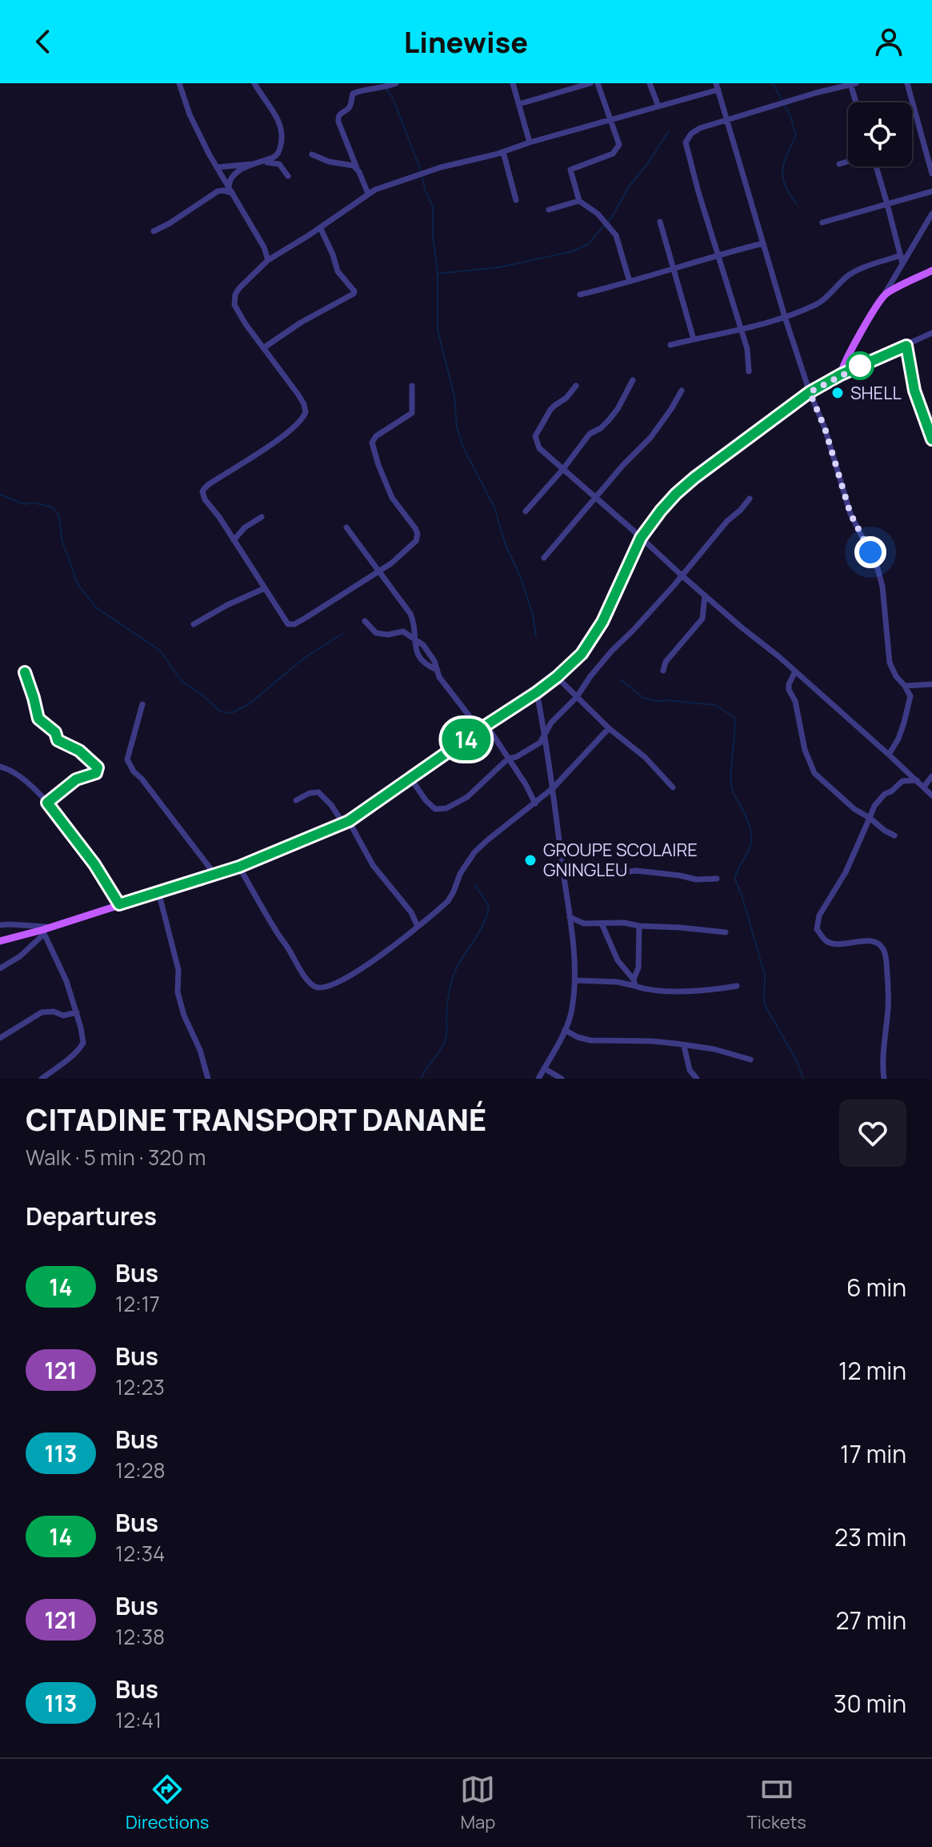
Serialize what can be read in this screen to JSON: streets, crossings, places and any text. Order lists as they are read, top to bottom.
{
  "places": ["SHELL", "GROUPE SCOLAIRE GNINGLEU"],
  "lines": ["bus line 14"],
  "page": {
    "header": "Linewise",
    "on_map": "14",
    "heading": [
      ["CITADINE TRANSPORT DANANÉ", "Walk · 5 min · 320 m"],
      "Departures"
    ],
    "list": [
      {
        "mark": "14",
        "name": "Bus",
        "note": "12:17",
        "value": "6 min"
      },
      {
        "mark": "121",
        "name": "Bus",
        "note": "12:23",
        "value": "12 min"
      },
      {
        "mark": "113",
        "name": "Bus",
        "note": "12:28",
        "value": "17 min"
      },
      {
        "mark": "14",
        "name": "Bus",
        "note": "12:34",
        "value": "23 min"
      },
      {
        "mark": "121",
        "name": "Bus",
        "note": "12:38",
        "value": "27 min"
      },
      {
        "mark": "113",
        "name": "Bus",
        "note": "12:41",
        "value": "30 min"
      }
    ],
    "tabs": ["Directions", "Map", "Tickets"]
  }
}
